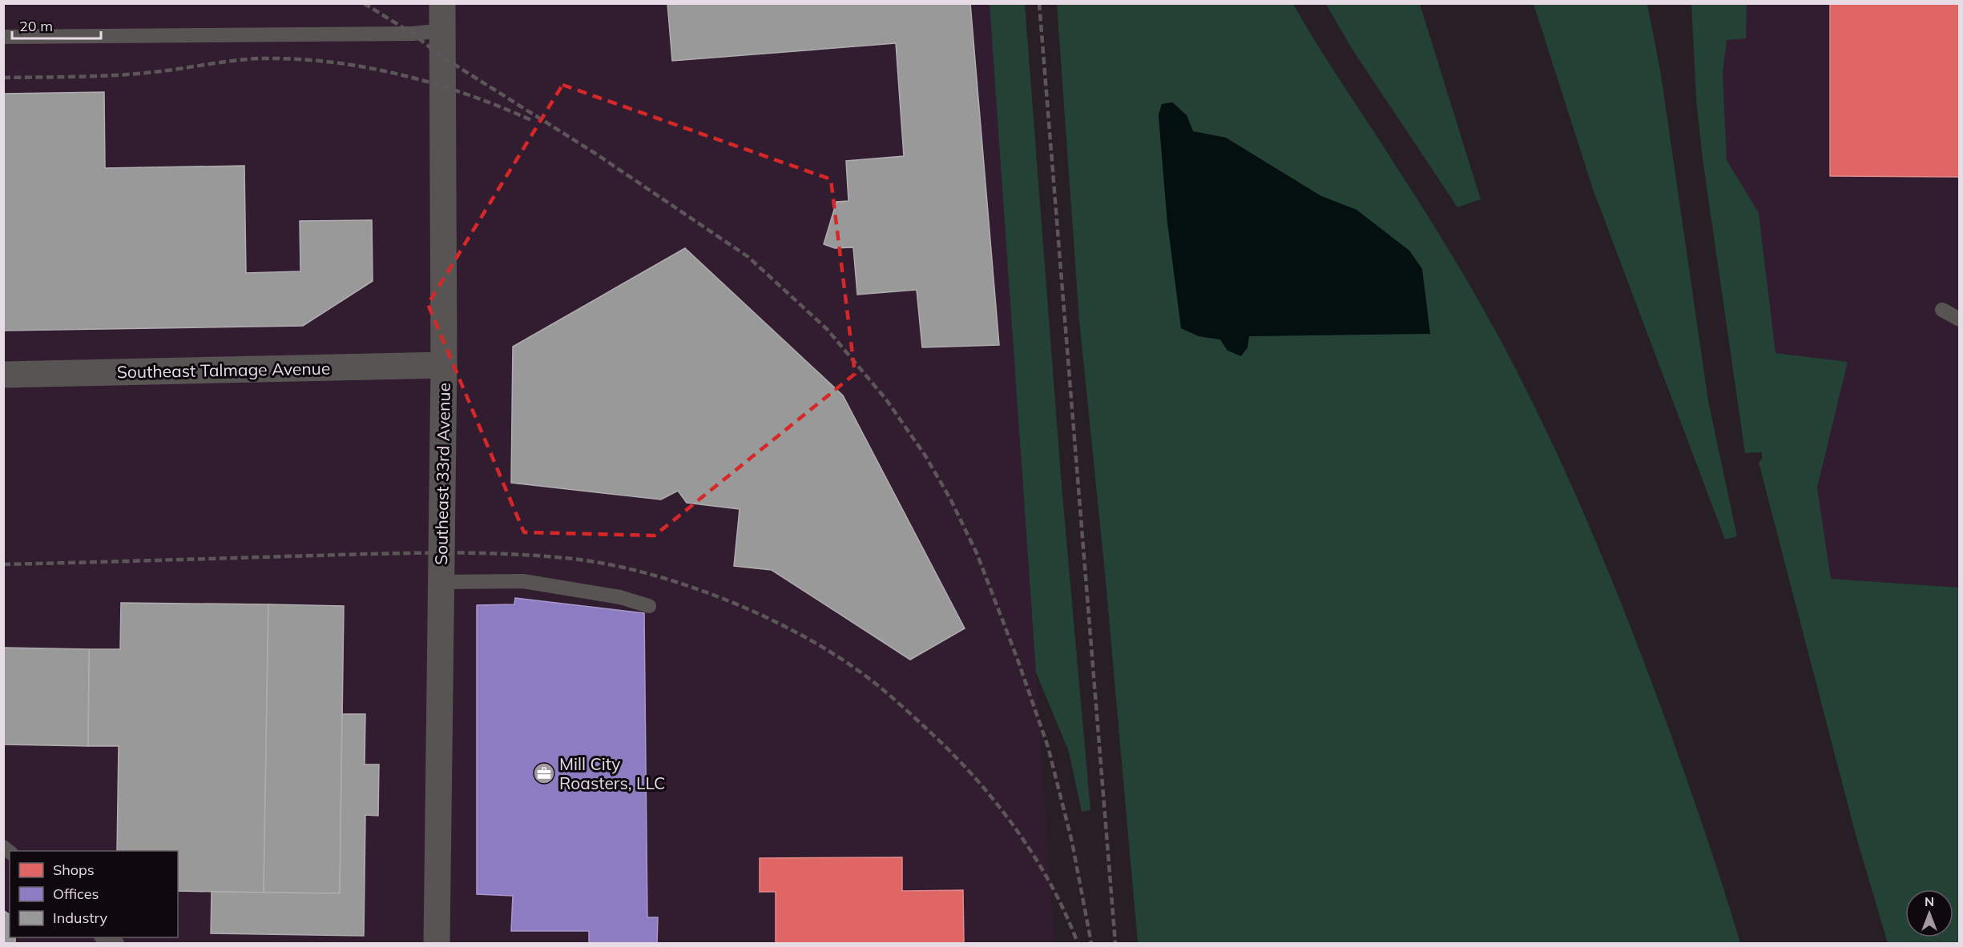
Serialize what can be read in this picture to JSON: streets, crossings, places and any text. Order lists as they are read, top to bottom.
{
  "streets": {
    "street": ["Southeast Talmage Avenue", "Southeast 33rd Avenue"]
  },
  "crossings": [
    ["Southeast Talmage Avenue", "Southeast 33rd Avenue"]
  ],
  "places": {
    "office": ["Mill City Roasters, LLC"]
  },
  "legend": ["Shops", "Offices", "Industry"],
  "scale_bar": "20 m",
  "north": "top"
}
